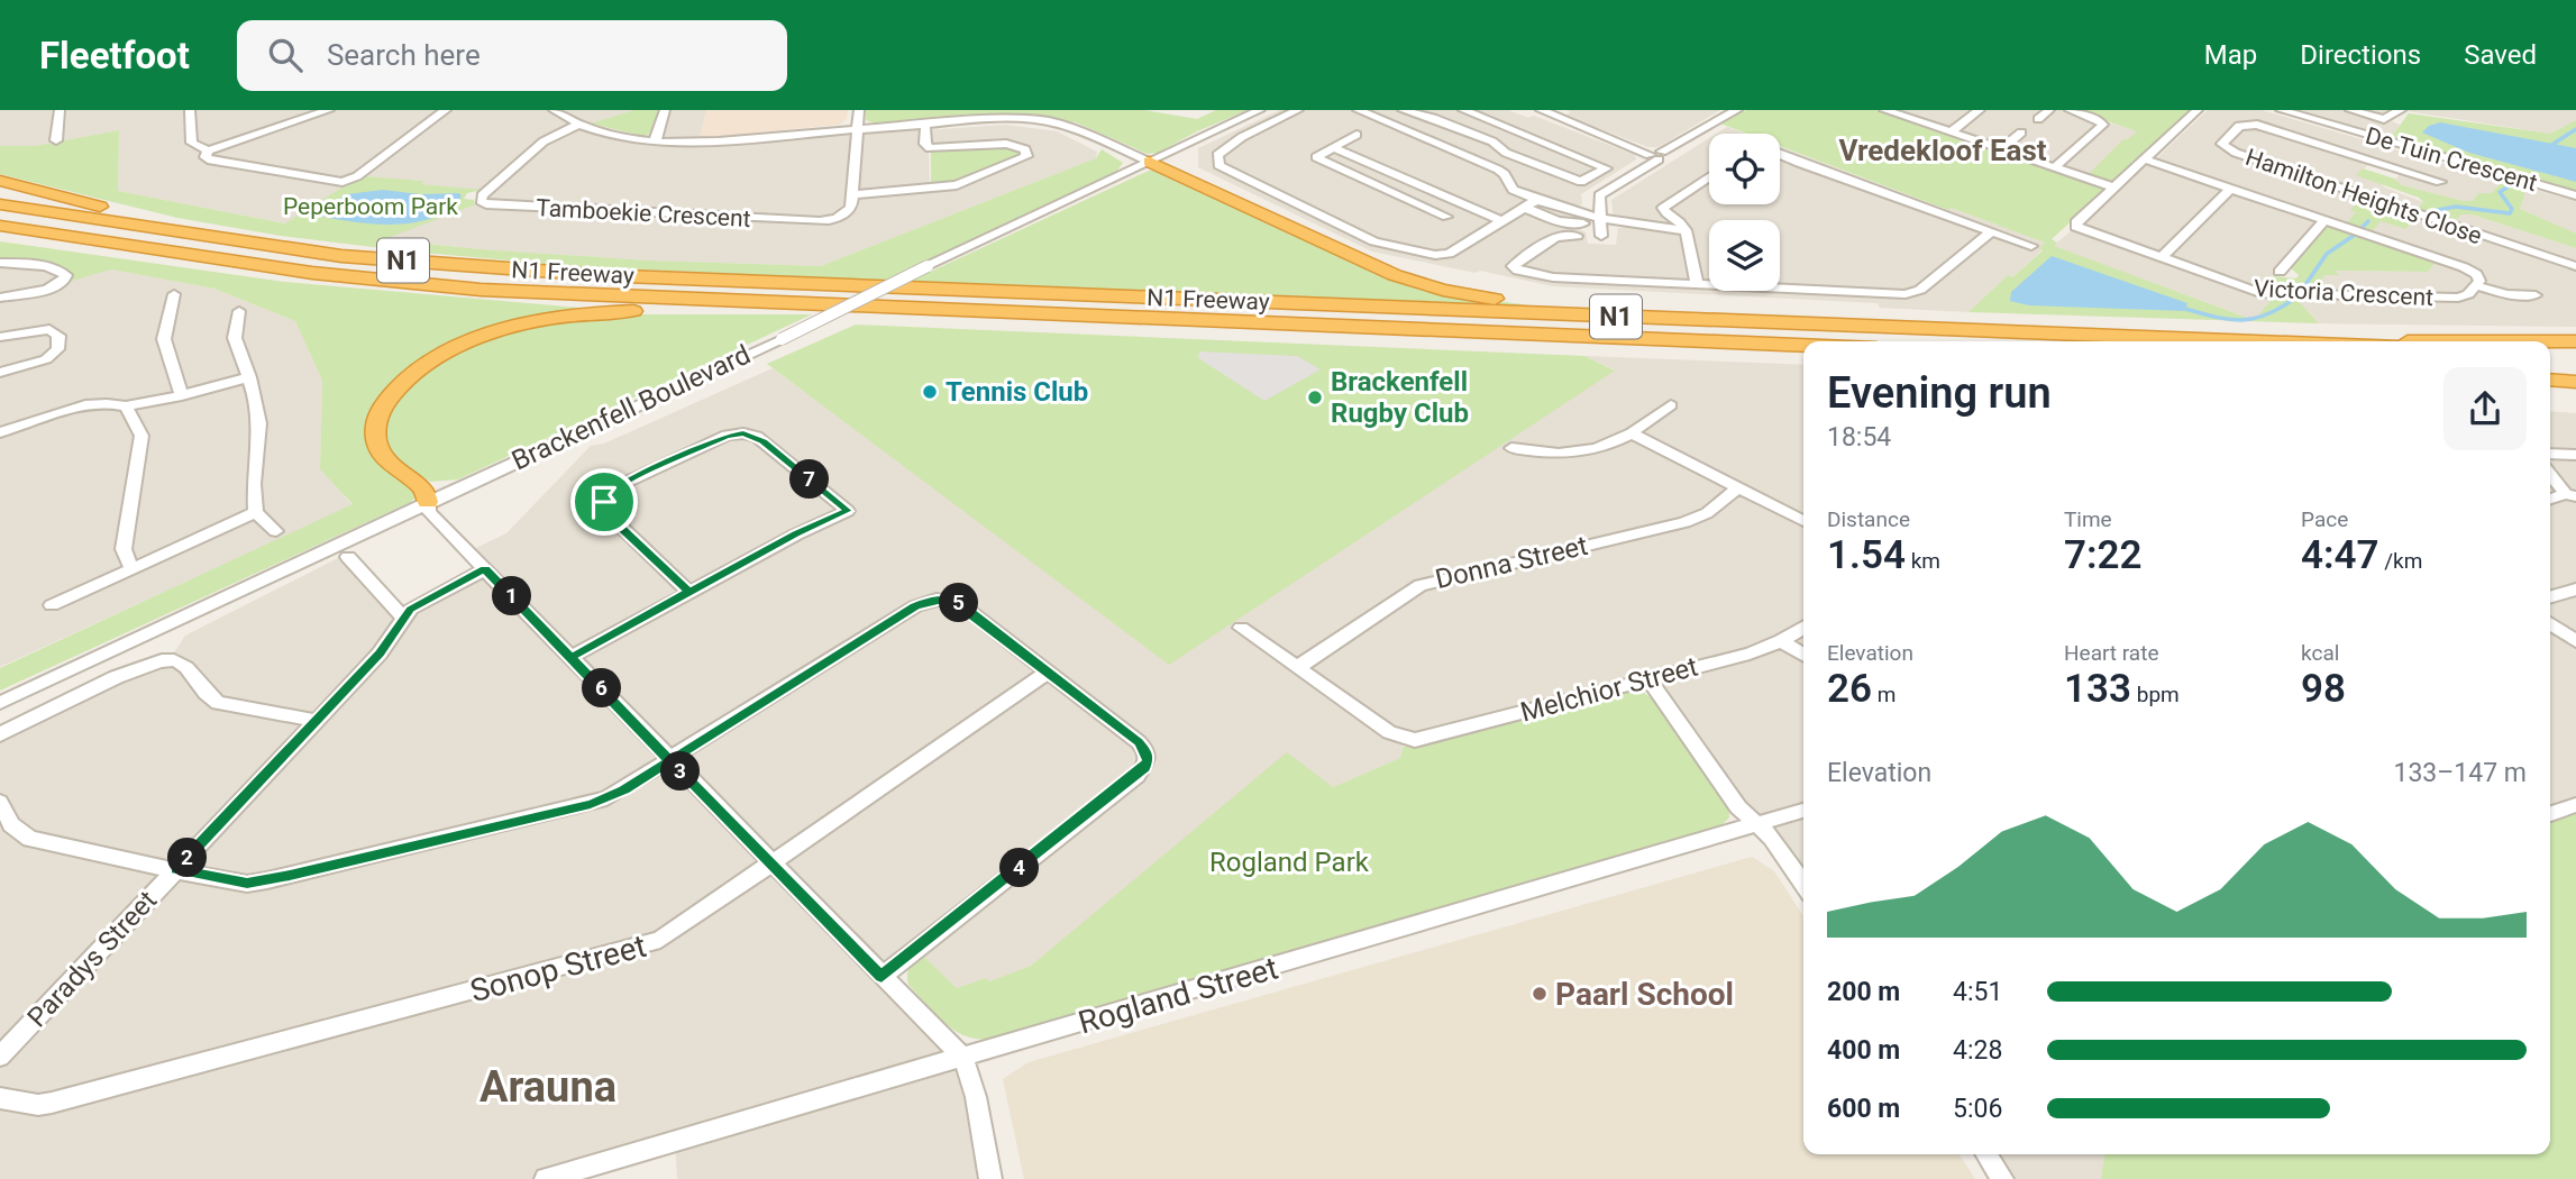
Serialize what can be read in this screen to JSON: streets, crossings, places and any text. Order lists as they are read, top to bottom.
{
  "streets": {
    "highway": ["N1", "N1 Freeway"],
    "street": [
      "De Tuin Crescent",
      "Hamilton Heights Close",
      "Tamboekie Crescent",
      "Victoria Crescent",
      "Brackenfell Boulevard",
      "Donna Street",
      "Melchior Street",
      "Paradys Street",
      "Sonop Street",
      "Rogland Street"
    ]
  },
  "crossings": [
    ["De Tuin Crescent", "Hamilton Heights Close"],
    ["Donna Street", "Melchior Street"]
  ],
  "districts": ["Vredekloof East", "Arauna"],
  "parks": ["Peperboom Park", "Rogland Park"],
  "places": ["Tennis Club", "Brackenfell Rugby Club", "Paarl School"],
  "page": {
    "header": "Fleetfoot",
    "search": "Search here",
    "nav": ["Map", "Directions", "Saved"],
    "heading": ["Evening run", "18:54"],
    "pins": [
      "7",
      "1",
      "5",
      "6",
      "3",
      "2",
      "4"
    ],
    "stats": [
      ["Distance", "1.54 km"],
      ["Time", "7:22"],
      ["Pace", "4:47 /km"],
      ["Elevation", "26 m"],
      ["Heart rate", "133 bpm"],
      ["kcal", "98"]
    ],
    "chart": ["Elevation", "133–147 m"],
    "list": [
      {
        "name": "200 m",
        "note": "4:51"
      },
      {
        "name": "400 m",
        "note": "4:28"
      },
      {
        "name": "600 m",
        "note": "5:06"
      }
    ]
  }
}
